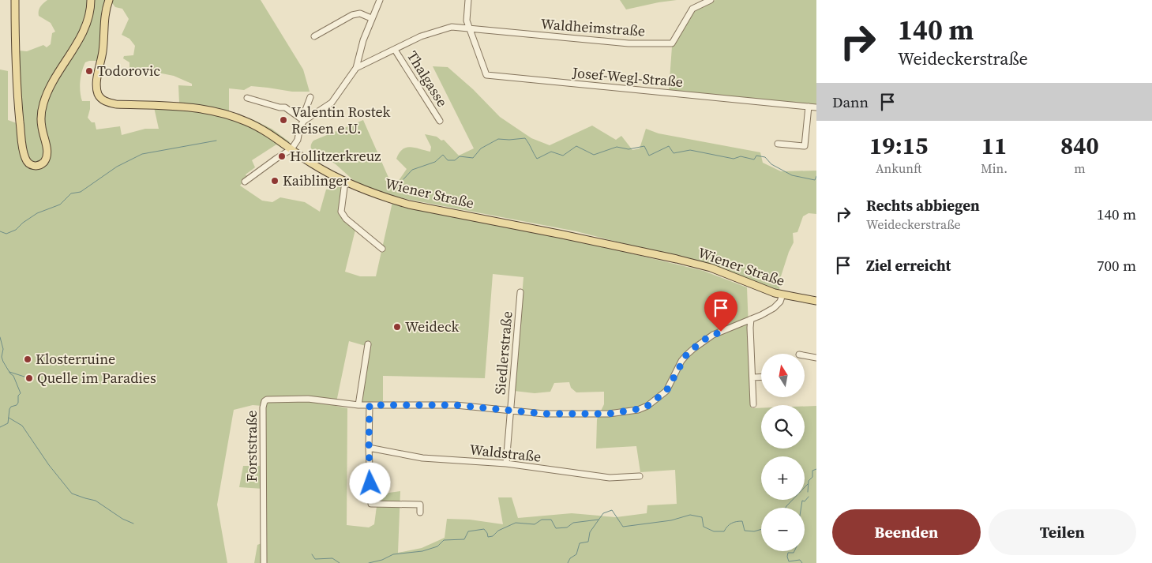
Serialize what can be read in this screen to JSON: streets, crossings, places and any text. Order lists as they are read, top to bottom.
{
  "streets": {
    "main road": ["Wiener Straße"],
    "street": [
      "Waldheimstraße",
      "Josef-Wegl-Straße",
      "Thalgasse",
      "Siedlerstraße",
      "Forststraße",
      "Waldstraße"
    ]
  },
  "crossings": [
    ["Waldheimstraße", "Josef-Wegl-Straße"],
    ["Waldheimstraße", "Thalgasse"],
    ["Siedlerstraße", "Waldstraße"]
  ],
  "places": [
    "Todorovic",
    "Valentin Rostek Reisen e.U.",
    "Hollitzerkreuz",
    "Kaiblinger",
    "Weideck",
    "Klosterruine",
    "Quelle im Paradies"
  ],
  "north": "top",
  "page": {
    "turn": ["140 m", "Weideckerstraße"],
    "then": "Dann",
    "eta": [
      "19:15",
      "Ankunft",
      "11",
      "Min.",
      "840",
      "m"
    ],
    "list": [
      {
        "name": "Rechts abbiegen",
        "note": "Weideckerstraße",
        "value": "140 m"
      },
      {
        "name": "Ziel erreicht",
        "value": "700 m"
      }
    ],
    "map_buttons": ["+", "−"],
    "buttons": ["Beenden", "Teilen"]
  }
}
